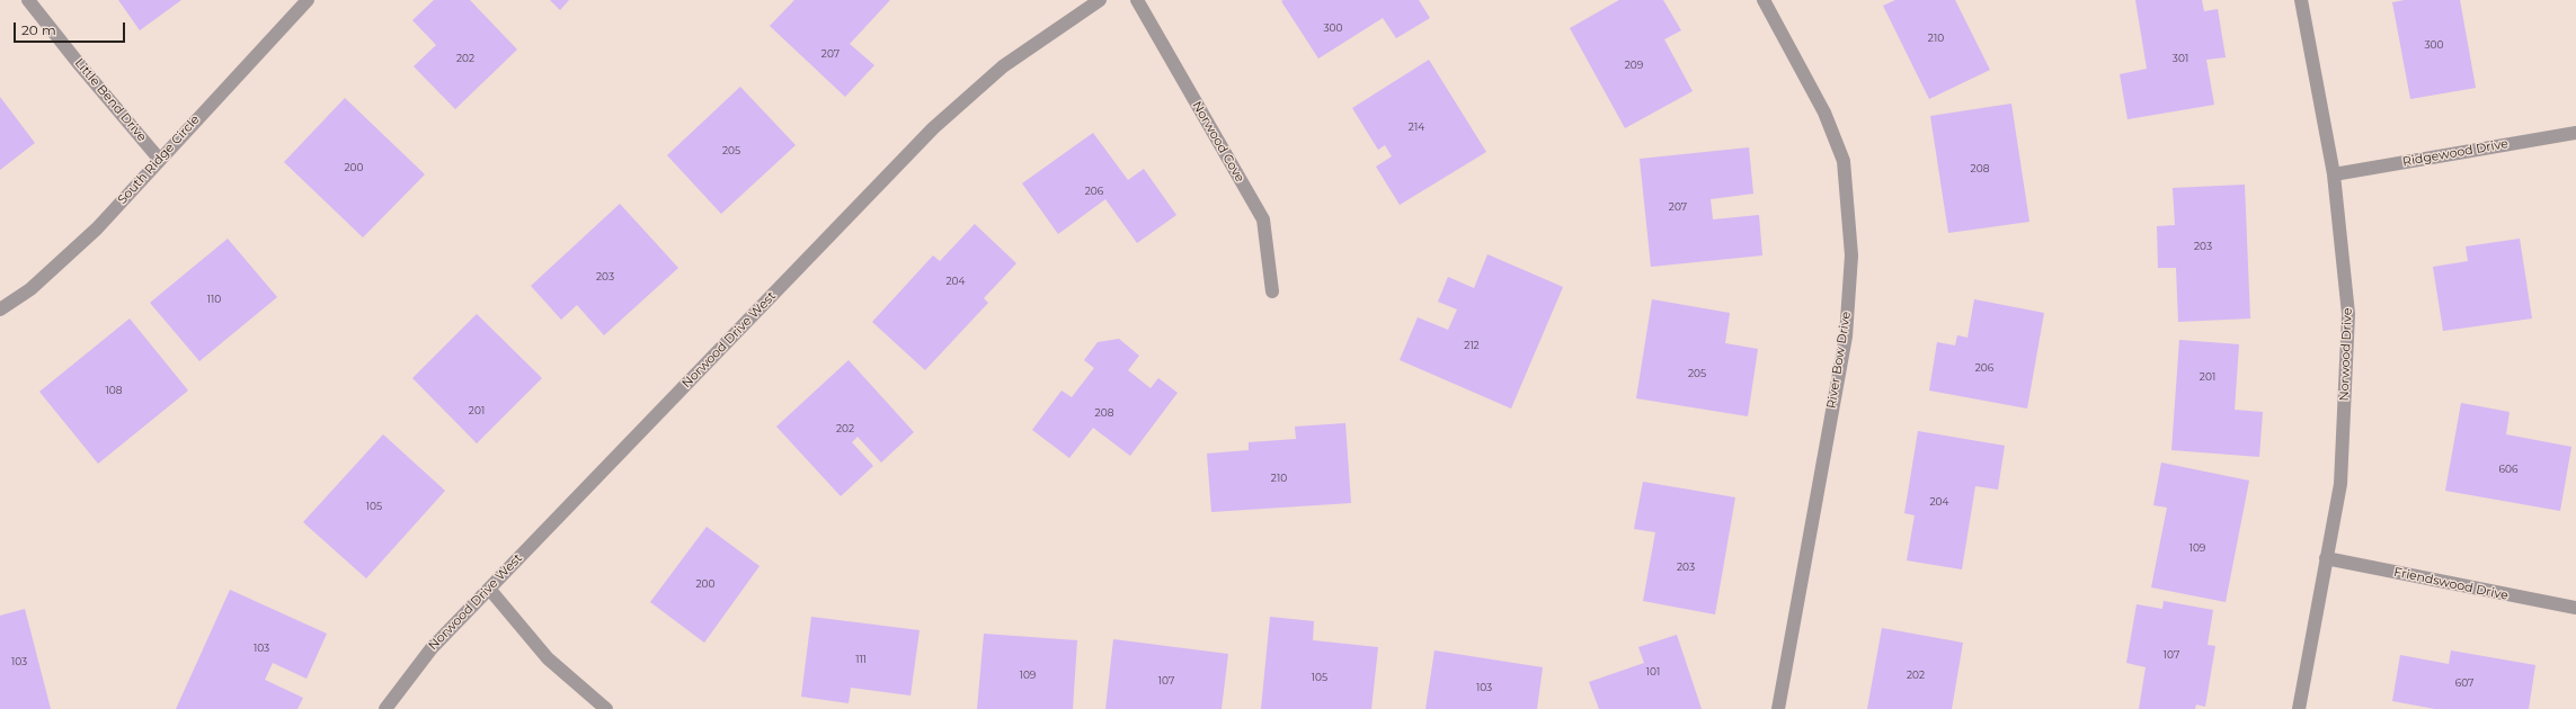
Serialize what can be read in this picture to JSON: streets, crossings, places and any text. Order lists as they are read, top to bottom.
{
  "streets": {
    "street": [
      "Little Bend Drive",
      "Norwood Cove",
      "Ridgewood Drive",
      "South Ridge Circle",
      "Norwood Drive West",
      "Norwood Drive",
      "River Bow Drive",
      "Friendswood Drive"
    ]
  },
  "crossings": [
    ["Little Bend Drive", "South Ridge Circle"],
    ["Ridgewood Drive", "Norwood Drive"],
    ["Norwood Drive", "Friendswood Drive"]
  ],
  "house_numbers": [
    "300",
    "210",
    "300",
    "207",
    "202",
    "301",
    "209",
    "214",
    "205",
    "200",
    "208",
    "206",
    "207",
    "203",
    "203",
    "204",
    "110",
    "212",
    "206",
    "205",
    "201",
    "108",
    "201",
    "208",
    "202",
    "606",
    "210",
    "204",
    "105",
    "109",
    "203",
    "200",
    "103",
    "107",
    "111",
    "103",
    "101",
    "109",
    "202",
    "105",
    "107",
    "607",
    "103"
  ],
  "scale_bar": "20 m"
}
